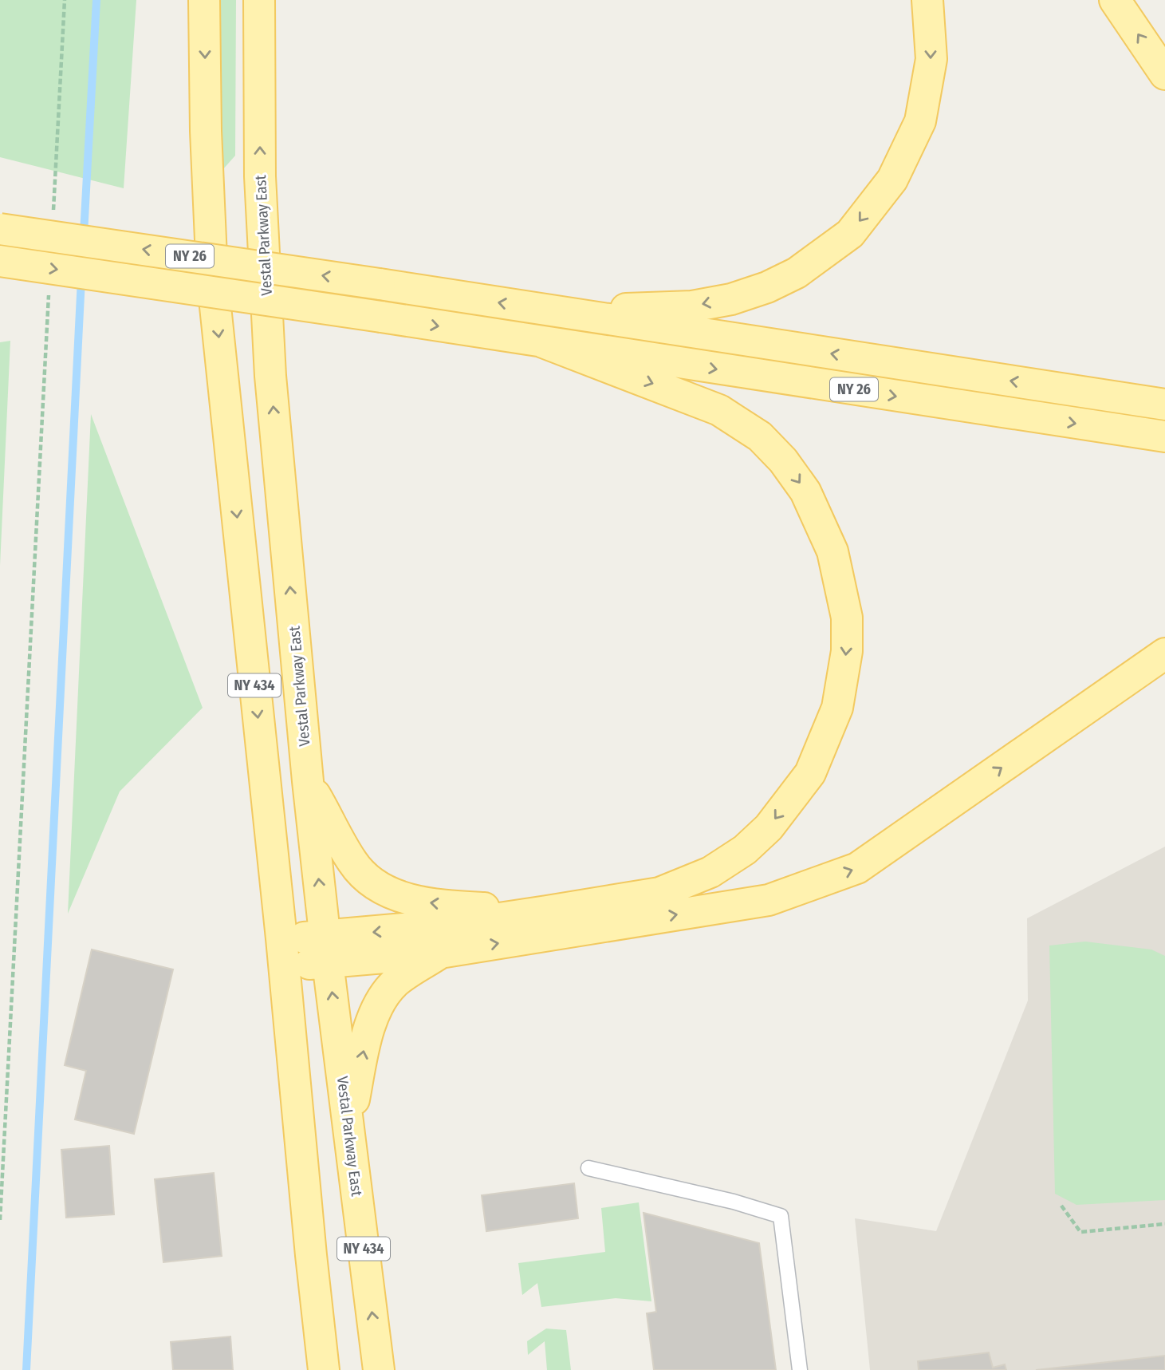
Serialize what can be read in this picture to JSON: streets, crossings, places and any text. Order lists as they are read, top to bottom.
{
  "streets": {
    "main road": ["Vestal Parkway East", "NY 26", "NY 434"]
  }
}
